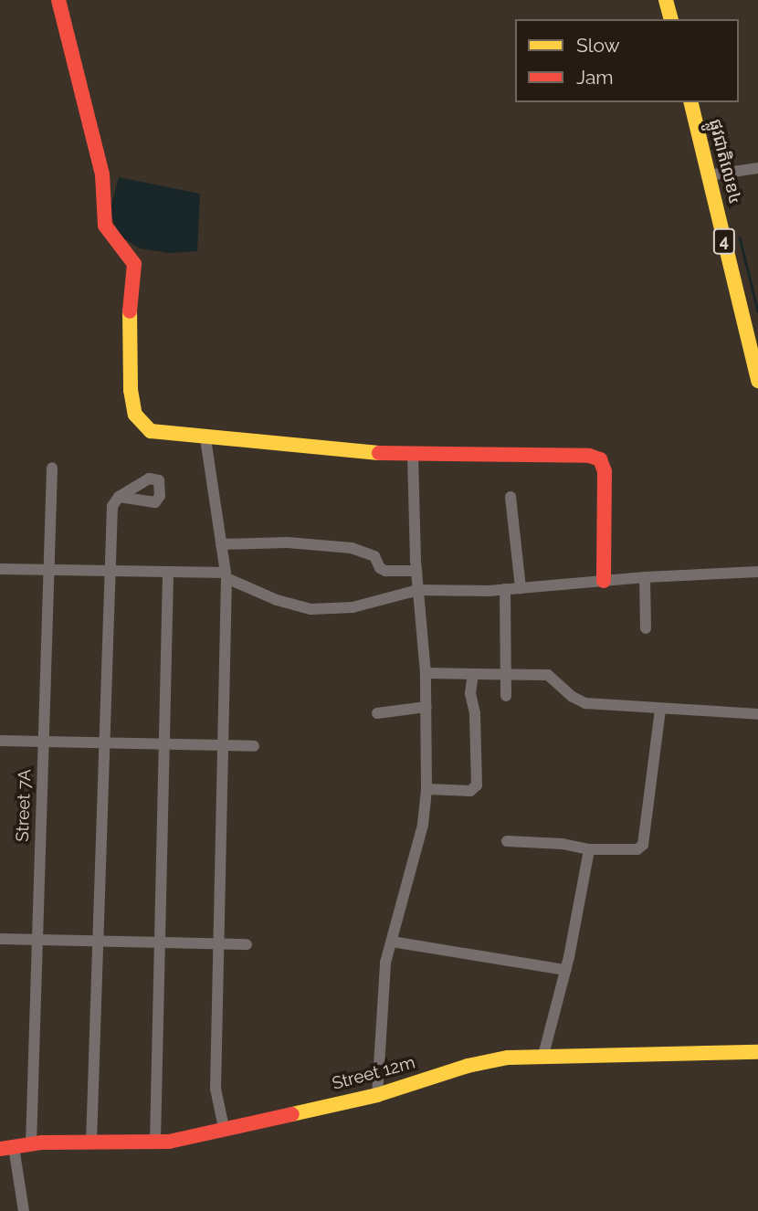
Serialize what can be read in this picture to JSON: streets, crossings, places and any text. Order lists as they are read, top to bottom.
{
  "streets": {
    "main road": ["ផ្លូវជាតិលេខ៤", "4", "Street 12m"],
    "street": ["Street 7A"]
  },
  "crossings": [
    ["Street 7A", "Street 12m"]
  ],
  "legend": ["Slow", "Jam"]
}
